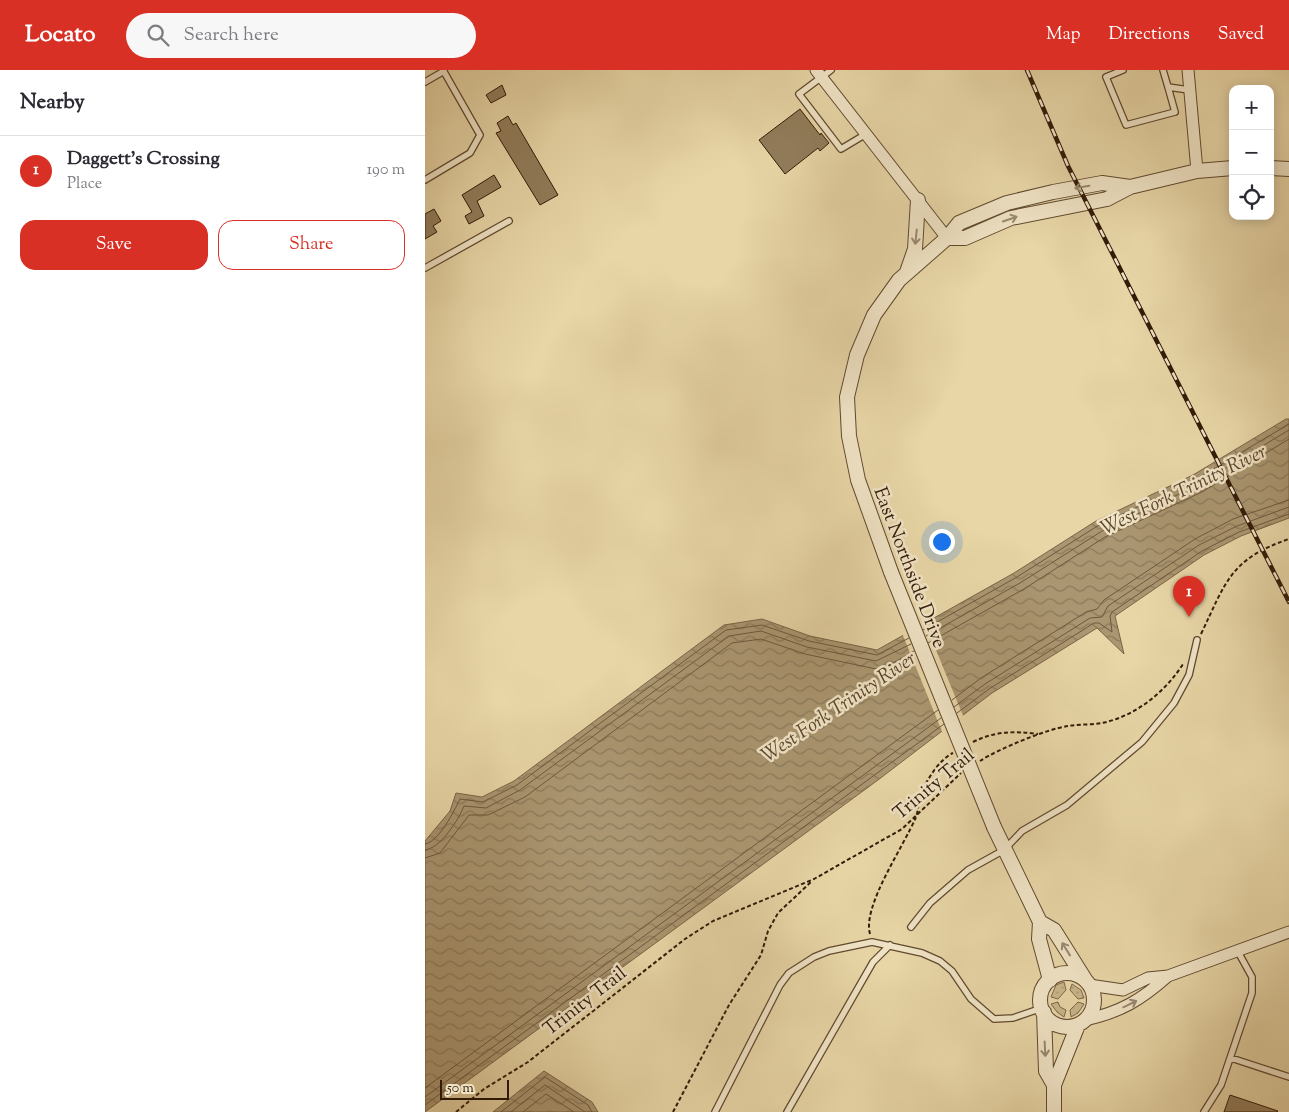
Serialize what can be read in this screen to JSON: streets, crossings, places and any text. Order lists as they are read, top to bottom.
{
  "streets": {
    "street": ["East Northside Drive"],
    "path": ["Trinity Trail"]
  },
  "water": ["West Fork Trinity River"],
  "scale_bar": "50 m",
  "page": {
    "header": "Locato",
    "search": "Search here",
    "nav": ["Map", "Directions", "Saved"],
    "heading": "Nearby",
    "map_buttons": ["+", "−"],
    "list": [
      {
        "mark": "1",
        "name": "Daggett's Crossing",
        "note": "Place",
        "value": "190 m"
      }
    ],
    "buttons": ["Save", "Share"],
    "pins": "1",
    "scale": "50 m"
  }
}
